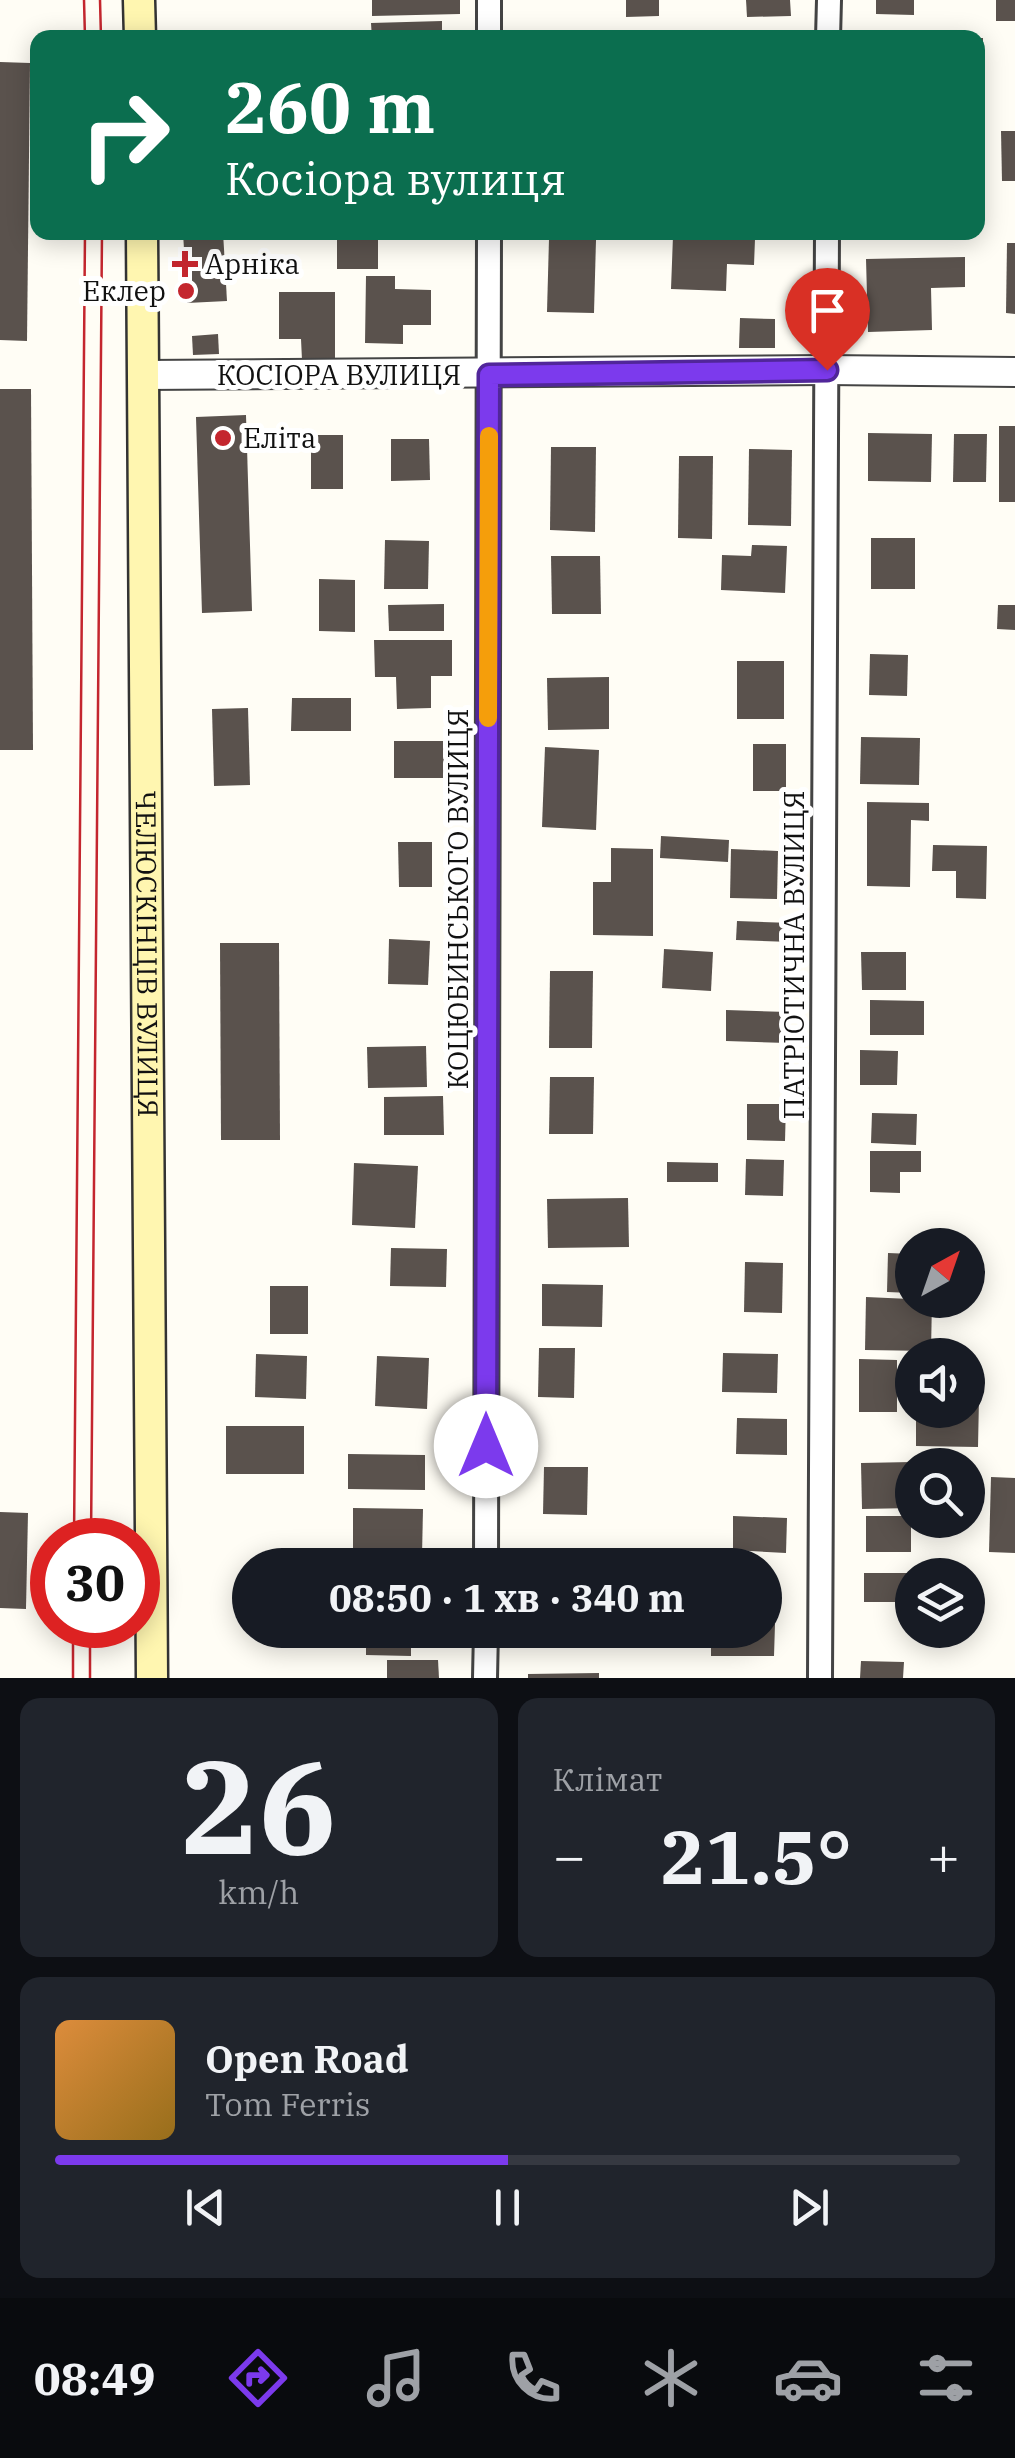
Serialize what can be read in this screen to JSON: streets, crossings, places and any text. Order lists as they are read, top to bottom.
{
  "streets": {
    "main road": ["ЧЕЛЮСКІНЦІВ ВУЛИЦЯ"],
    "street": ["КОСІОРА ВУЛИЦЯ", "КОЦЮБИНСЬКОГО ВУЛИЦЯ", "ПАТРІОТИЧНА ВУЛИЦЯ"]
  },
  "crossings": [
    ["КОСІОРА ВУЛИЦЯ", "КОЦЮБИНСЬКОГО ВУЛИЦЯ"],
    ["КОСІОРА ВУЛИЦЯ", "ЧЕЛЮСКІНЦІВ ВУЛИЦЯ"],
    ["КОСІОРА ВУЛИЦЯ", "ПАТРІОТИЧНА ВУЛИЦЯ"]
  ],
  "places": {
    "health": ["Арніка"],
    "other": ["Еклер", "Еліта"]
  },
  "north": "top right",
  "page": {
    "turn": ["260 m", "Косіора вулиця"],
    "limit": "30",
    "trip": "08:50 · 1 хв · 340 m",
    "tile": [
      ["26", "km/h"],
      "Клімат"
    ],
    "heat": ["−", "21.5°", "+"],
    "song": ["Open Road", "Tom Ferris"],
    "tabs": "08:49"
  }
}
